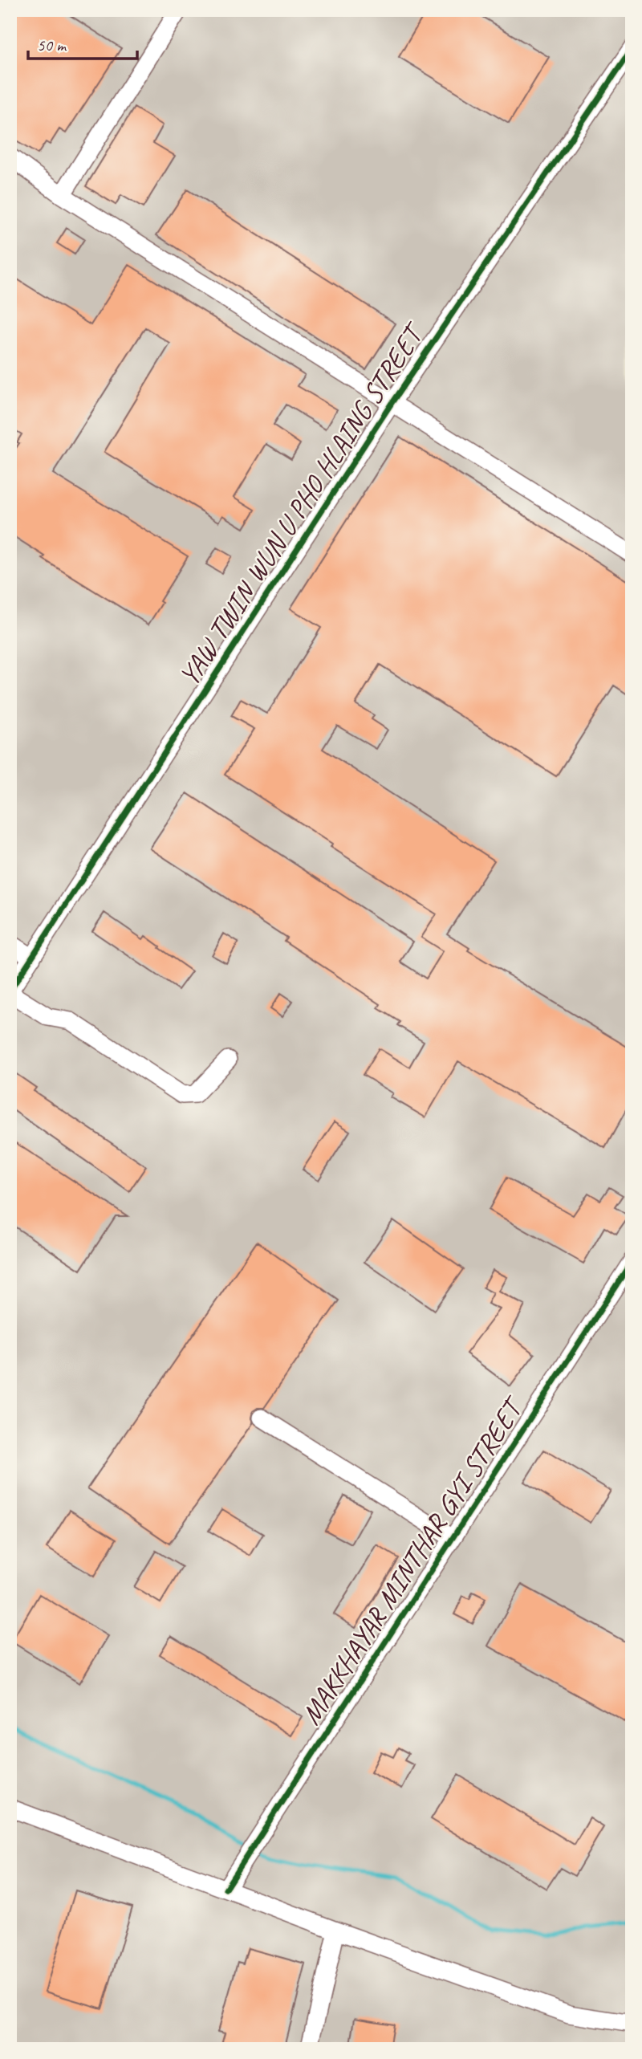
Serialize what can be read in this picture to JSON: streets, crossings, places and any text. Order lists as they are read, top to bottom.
{
  "streets": {
    "street": ["YAW TWIN WUN U PHO HLAING STREET", "MAKKHAYAR MINTHAR GYI STREET"]
  },
  "scale_bar": "50 m"
}
